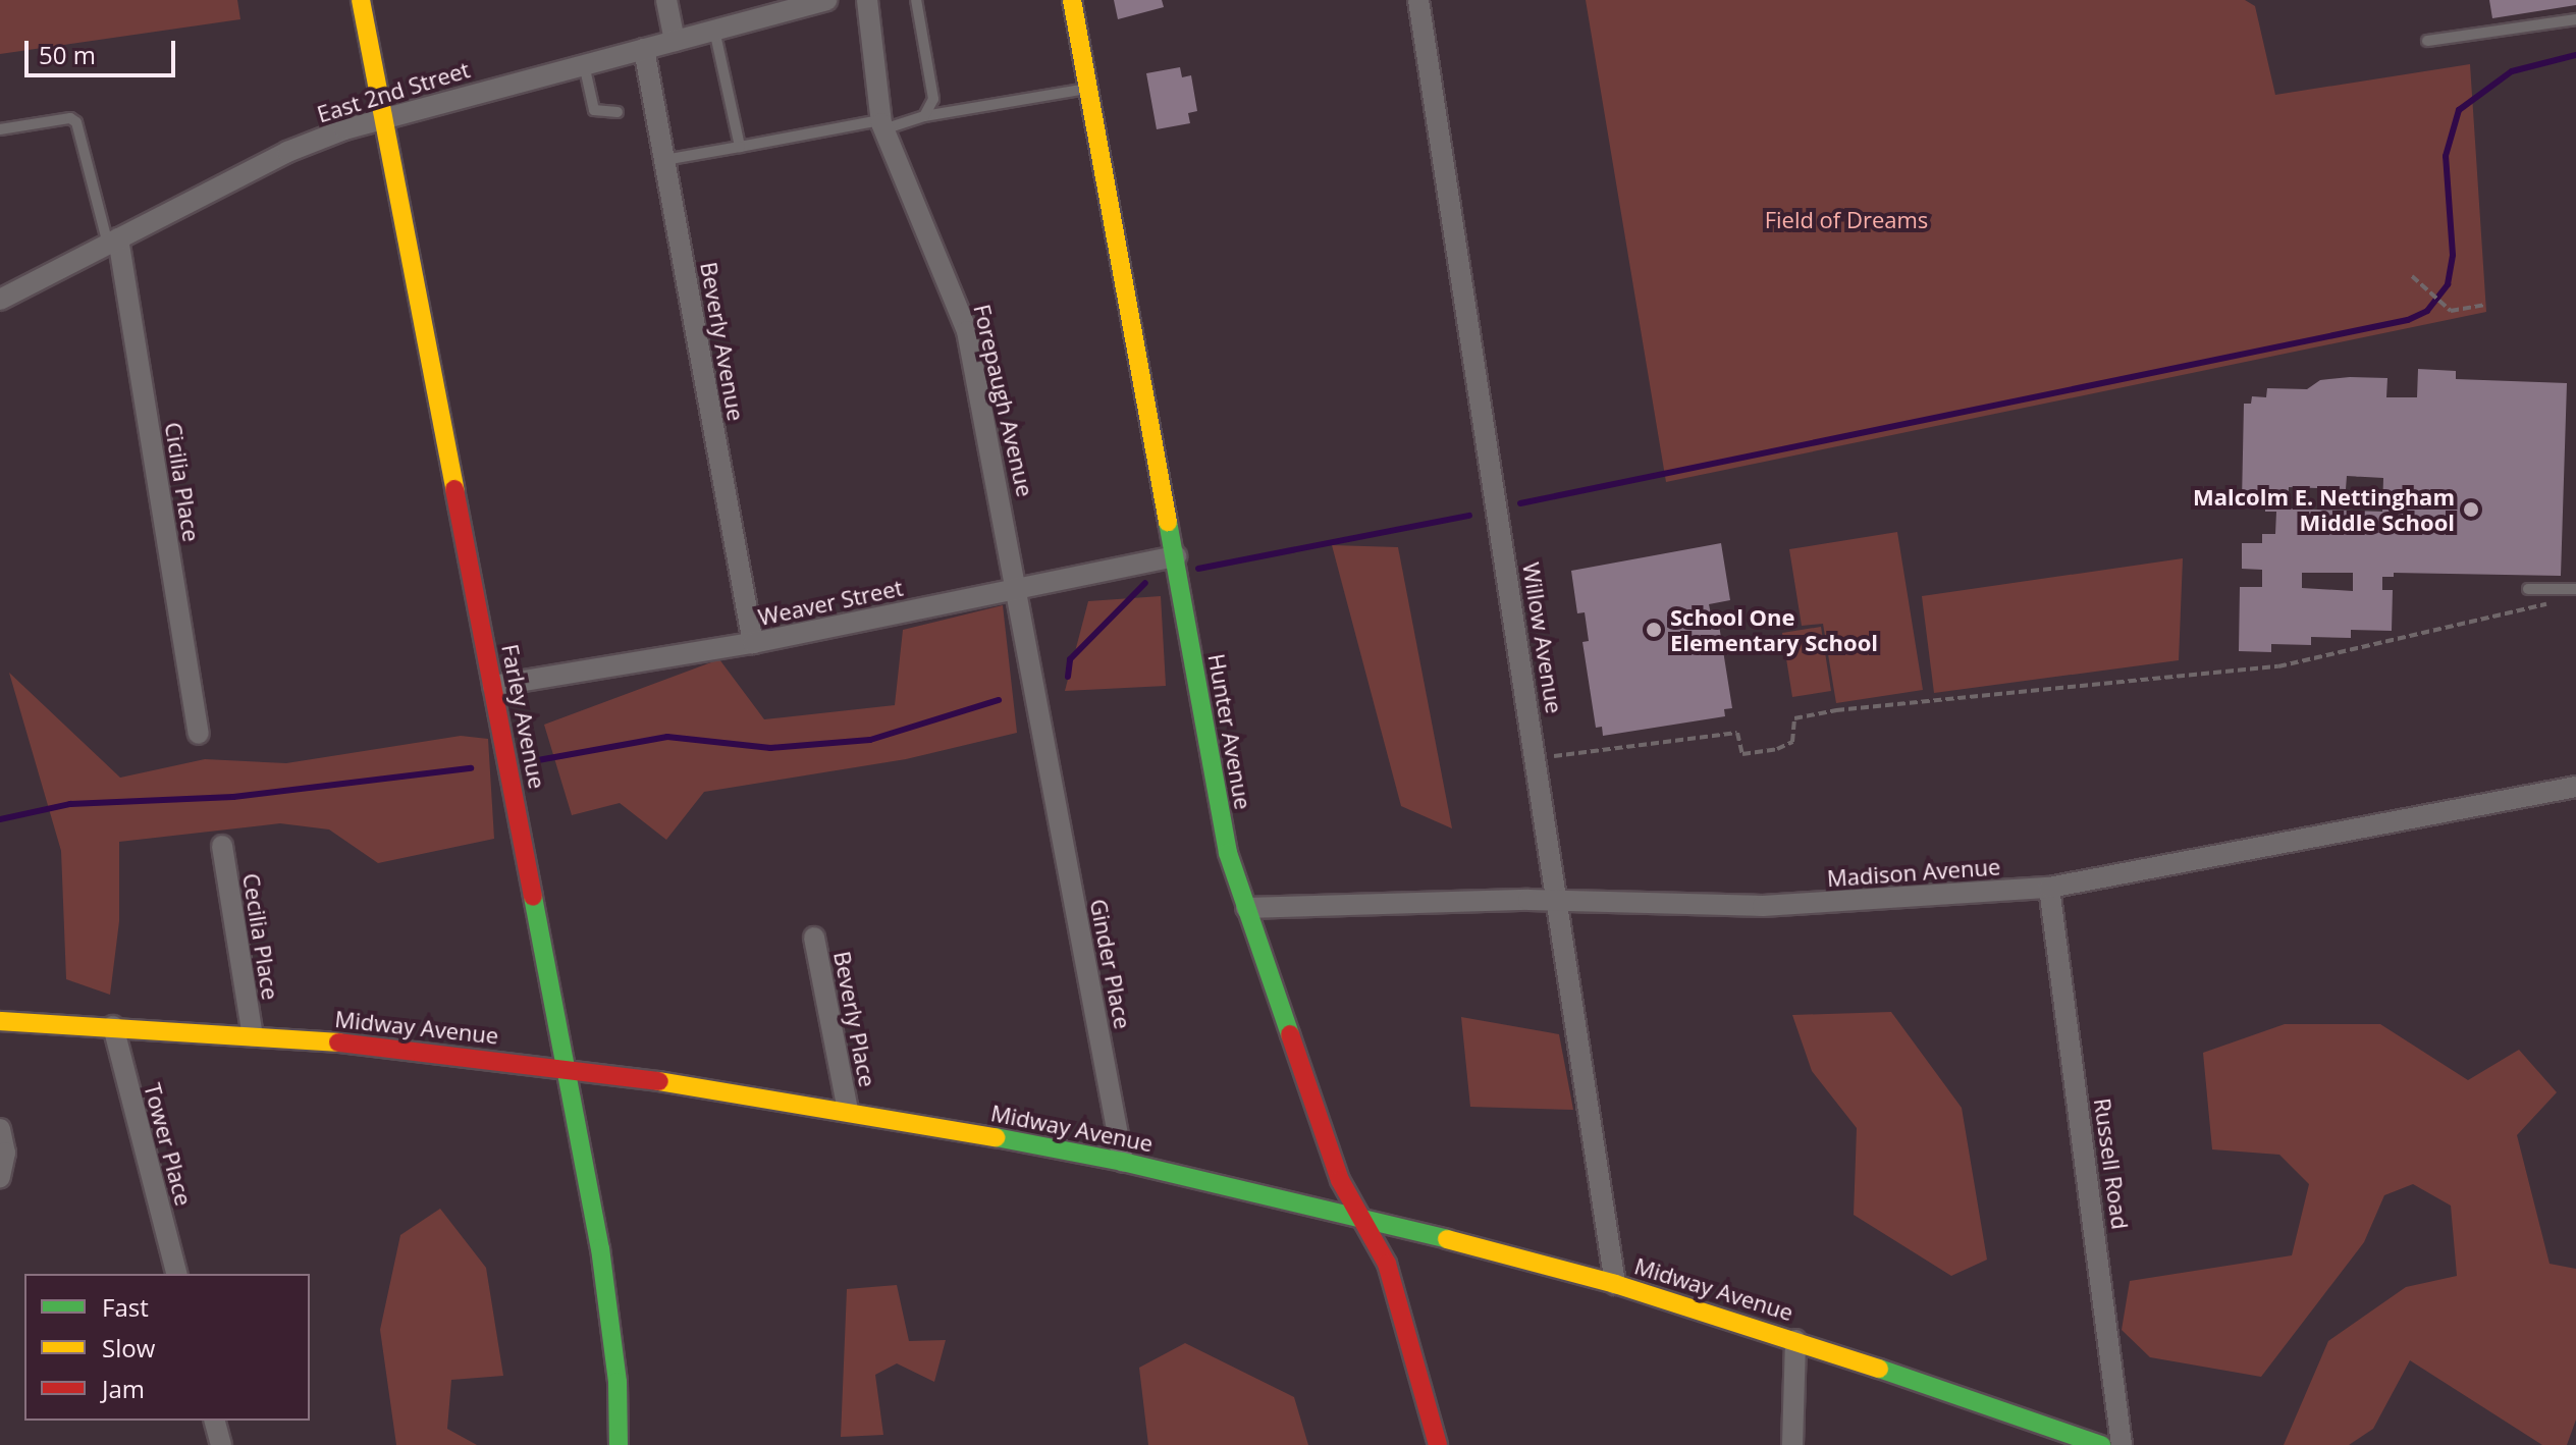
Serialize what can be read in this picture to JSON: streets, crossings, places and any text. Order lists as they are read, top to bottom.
{
  "streets": {
    "street": [
      "East 2nd Street",
      "Beverly Avenue",
      "Forepaugh Avenue",
      "Cicilia Place",
      "Weaver Street",
      "Willow Avenue",
      "Farley Avenue",
      "Hunter Avenue",
      "Madison Avenue",
      "Cecilia Place",
      "Ginder Place",
      "Beverly Place",
      "Midway Avenue",
      "Tower Place",
      "Russell Road"
    ]
  },
  "crossings": [
    ["East 2nd Street", "Beverly Avenue"],
    ["East 2nd Street", "Cicilia Place"],
    ["East 2nd Street", "Farley Avenue"],
    ["Beverly Avenue", "Weaver Street"],
    ["Forepaugh Avenue", "Weaver Street"],
    ["Forepaugh Avenue", "Ginder Place"],
    ["Weaver Street", "Farley Avenue"],
    ["Weaver Street", "Hunter Avenue"],
    ["Willow Avenue", "Madison Avenue"],
    ["Willow Avenue", "Midway Avenue"],
    ["Farley Avenue", "Midway Avenue"],
    ["Hunter Avenue", "Madison Avenue"],
    ["Hunter Avenue", "Midway Avenue"],
    ["Madison Avenue", "Russell Road"],
    ["Cecilia Place", "Midway Avenue"],
    ["Ginder Place", "Midway Avenue"],
    ["Beverly Place", "Midway Avenue"],
    ["Midway Avenue", "Tower Place"]
  ],
  "parks": ["Field of Dreams"],
  "places": ["Malcolm E. Nettingham Middle School", "School One Elementary School"],
  "legend": ["Fast", "Slow", "Jam"],
  "scale_bar": "50 m"
}
